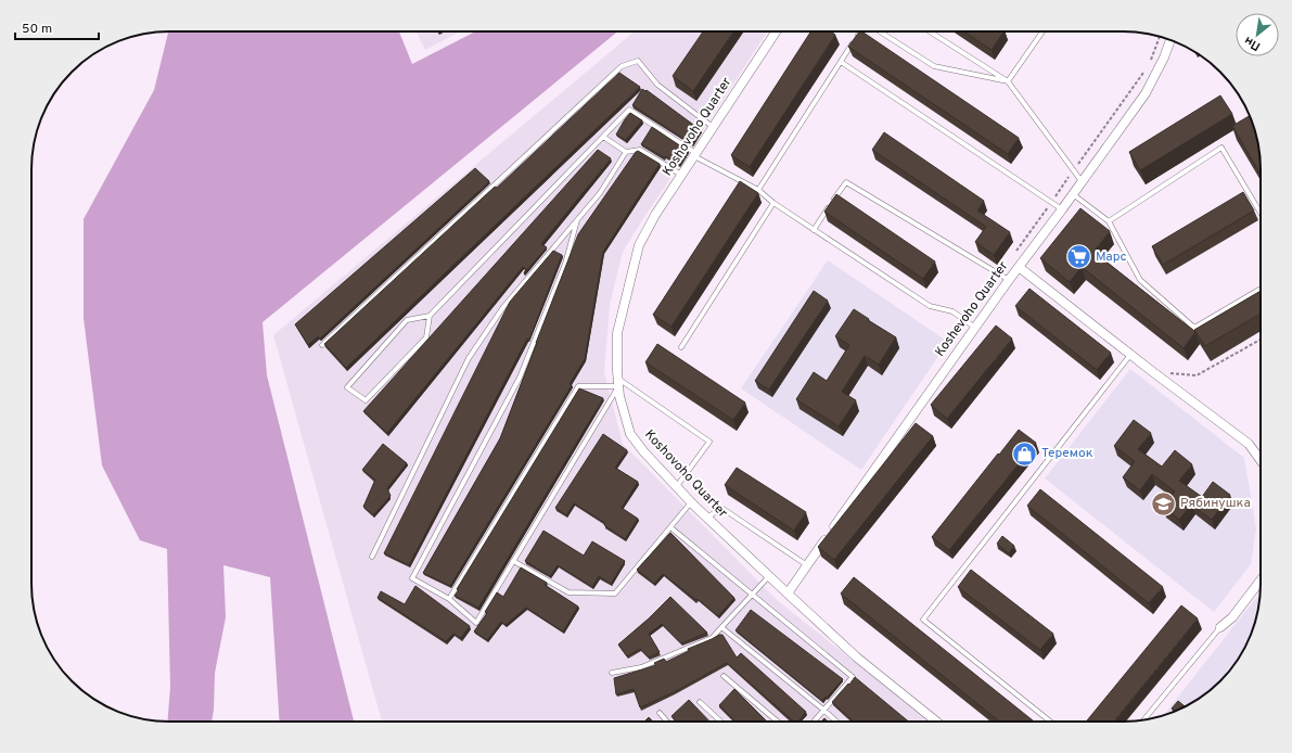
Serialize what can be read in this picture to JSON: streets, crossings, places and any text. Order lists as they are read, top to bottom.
{
  "streets": {
    "street": ["Koshovoho Quarter", "Koshevoho Quarter"]
  },
  "crossings": [
    ["Koshovoho Quarter", "Koshevoho Quarter"]
  ],
  "places": {
    "supermarket": ["Марс"],
    "shop": ["Теремок"],
    "school or university": ["Рябинушка"]
  },
  "scale_bar": "50 m",
  "north": "bottom left"
}
